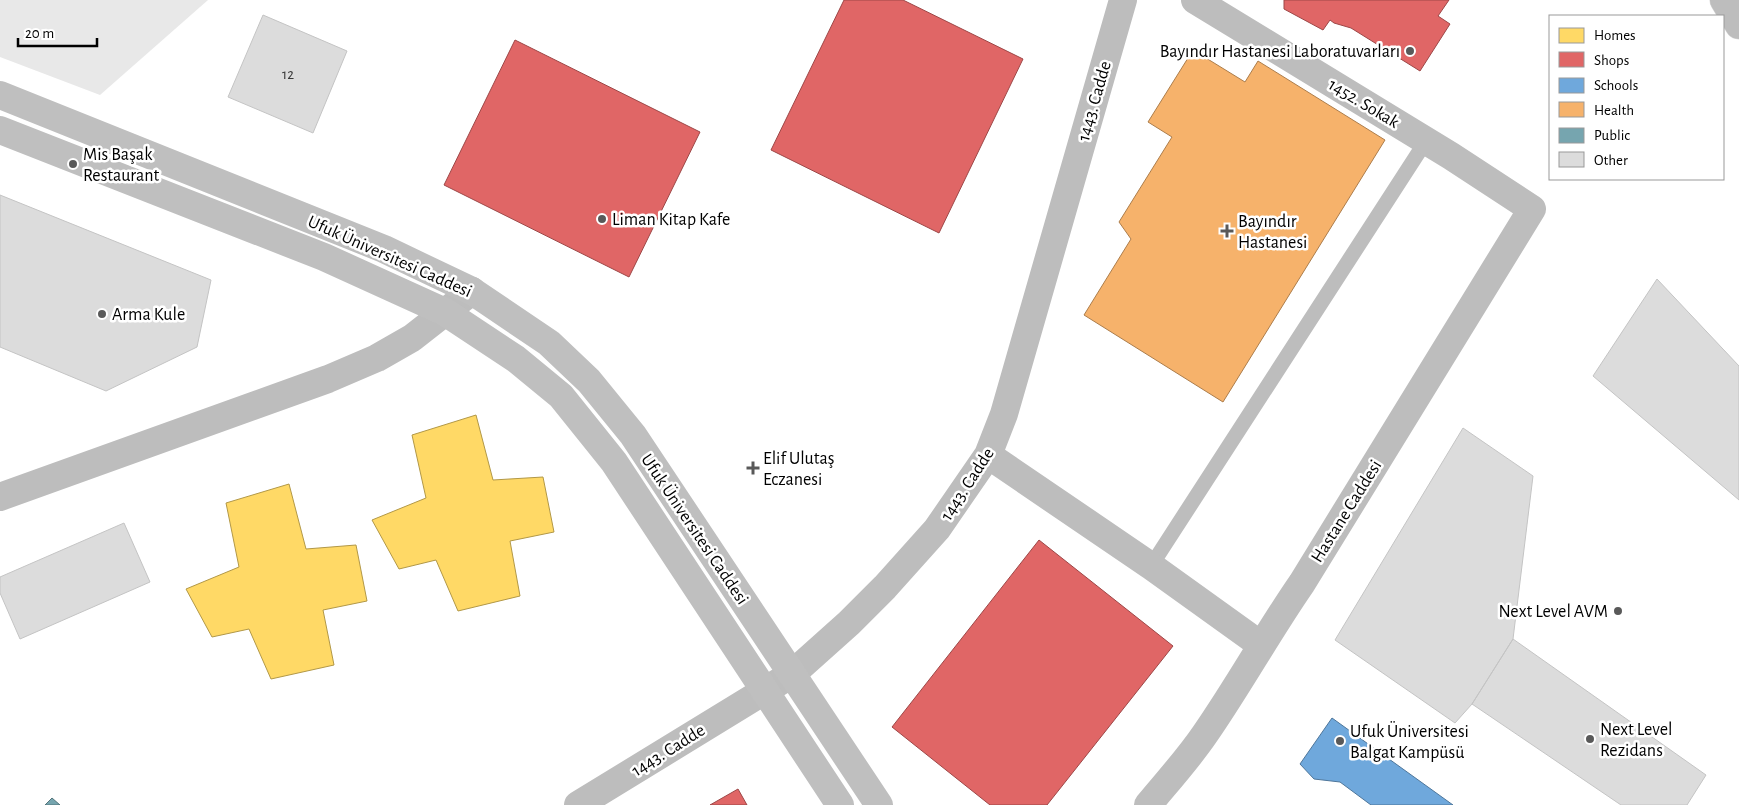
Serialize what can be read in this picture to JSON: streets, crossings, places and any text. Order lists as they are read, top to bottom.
{
  "streets": {
    "main road": [
      "1443. Cadde",
      "1452. Sokak",
      "Ufuk Üniversitesi Caddesi",
      "Hastane Caddesi"
    ]
  },
  "crossings": [
    ["1443. Cadde", "Ufuk Üniversitesi Caddesi"],
    ["1452. Sokak", "Hastane Caddesi"]
  ],
  "places": {
    "other": [
      "Bayındır Hastanesi Laboratuvarları",
      "Mis Başak Restaurant",
      "Liman Kitap Kafe",
      "Arma Kule",
      "Next Level AVM",
      "Next Level Rezidans",
      "Ufuk Üniversitesi Balgat Kampüsü"
    ],
    "health": ["Bayındır Hastanesi", "Elif Ulutaş Eczanesi"]
  },
  "house_numbers": ["12"],
  "legend": [
    "Homes",
    "Shops",
    "Schools",
    "Health",
    "Public",
    "Other"
  ],
  "scale_bar": "20 m"
}
